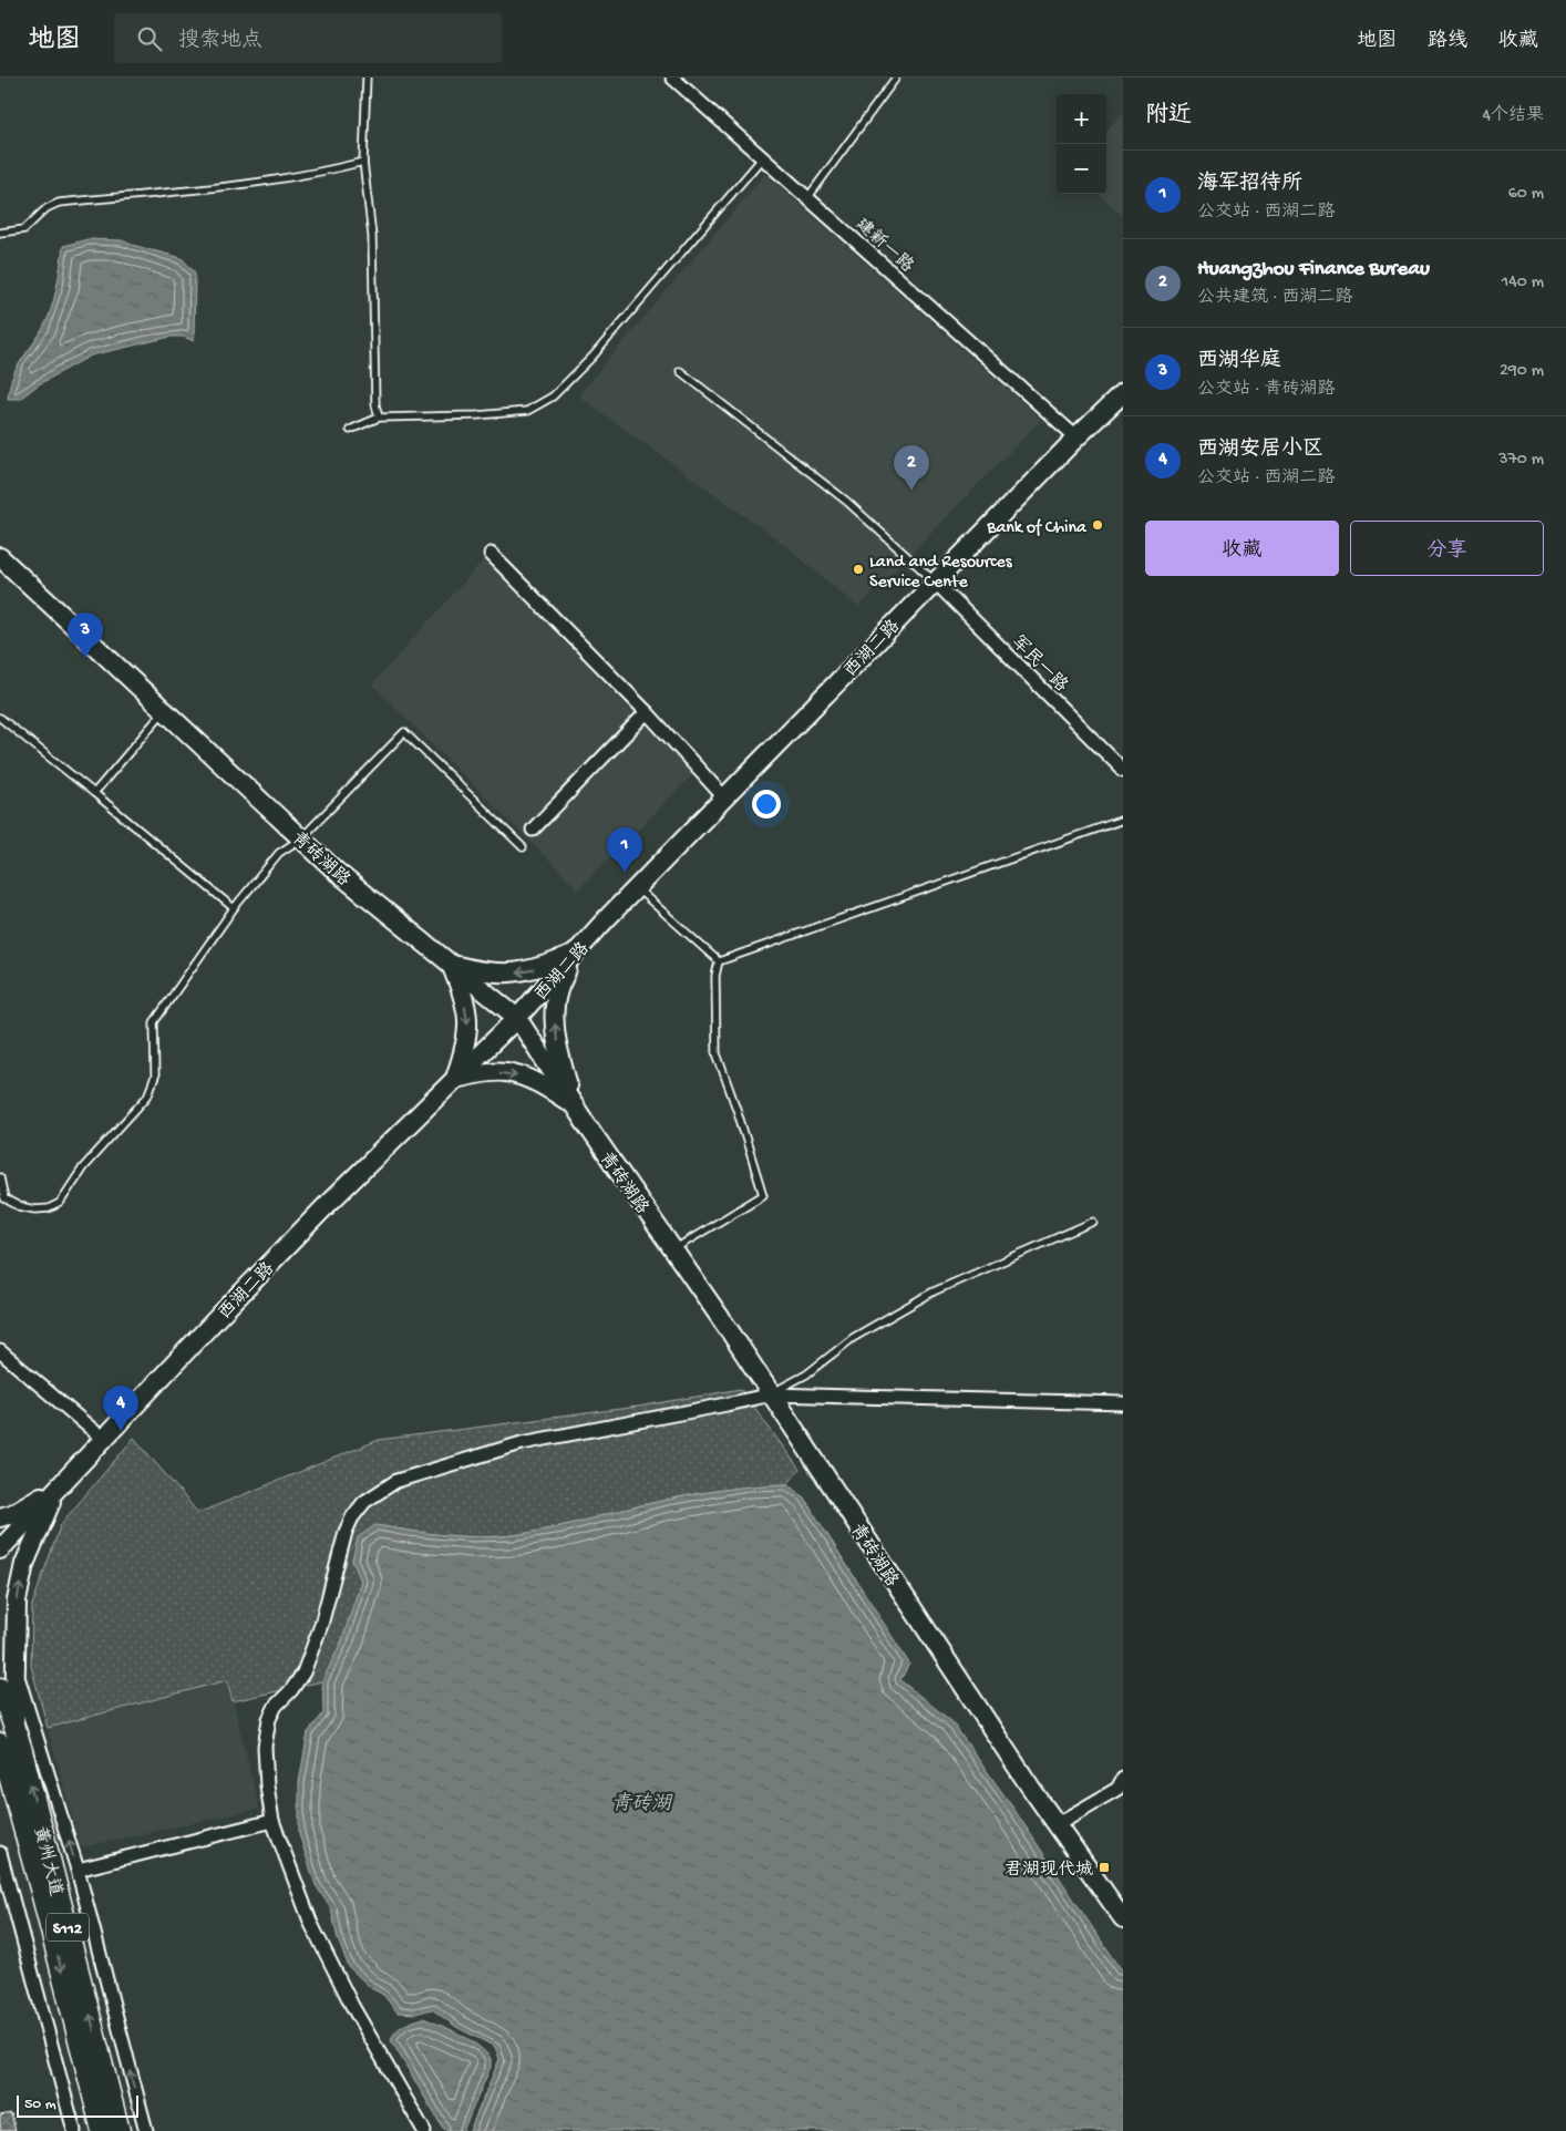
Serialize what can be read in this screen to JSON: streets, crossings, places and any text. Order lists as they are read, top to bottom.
{
  "streets": {
    "main road": [
      "西湖二路",
      "青砖湖路",
      "黄州大道",
      "S112"
    ],
    "street": ["建新一路", "军民一路"]
  },
  "crossings": [
    ["建新一路", "西湖二路"],
    ["西湖二路", "军民一路"],
    ["西湖二路", "青砖湖路"]
  ],
  "water": ["青砖湖"],
  "places": {
    "other": ["Bank of China", "Land and Resources Service Cente"],
    "transit": ["君湖现代城"]
  },
  "scale_bar": "50 m",
  "page": {
    "header": "地图",
    "search": "搜索地点",
    "nav": ["地图", "路线", "收藏"],
    "heading": ["附近", "4个结果"],
    "map_buttons": ["+", "−"],
    "list": [
      {
        "mark": "1",
        "name": "海军招待所",
        "note": "公交站 · 西湖二路",
        "value": "60 m"
      },
      {
        "mark": "2",
        "name": "Huangzhou Finance Bureau",
        "note": "公共建筑 · 西湖二路",
        "value": "140 m"
      },
      {
        "mark": "3",
        "name": "西湖华庭",
        "note": "公交站 · 青砖湖路",
        "value": "290 m"
      },
      {
        "mark": "4",
        "name": "西湖安居小区",
        "note": "公交站 · 西湖二路",
        "value": "370 m"
      }
    ],
    "pins": [
      "2",
      "3",
      "1",
      "4"
    ],
    "buttons": ["收藏", "分享"],
    "scale": "50 m"
  }
}
